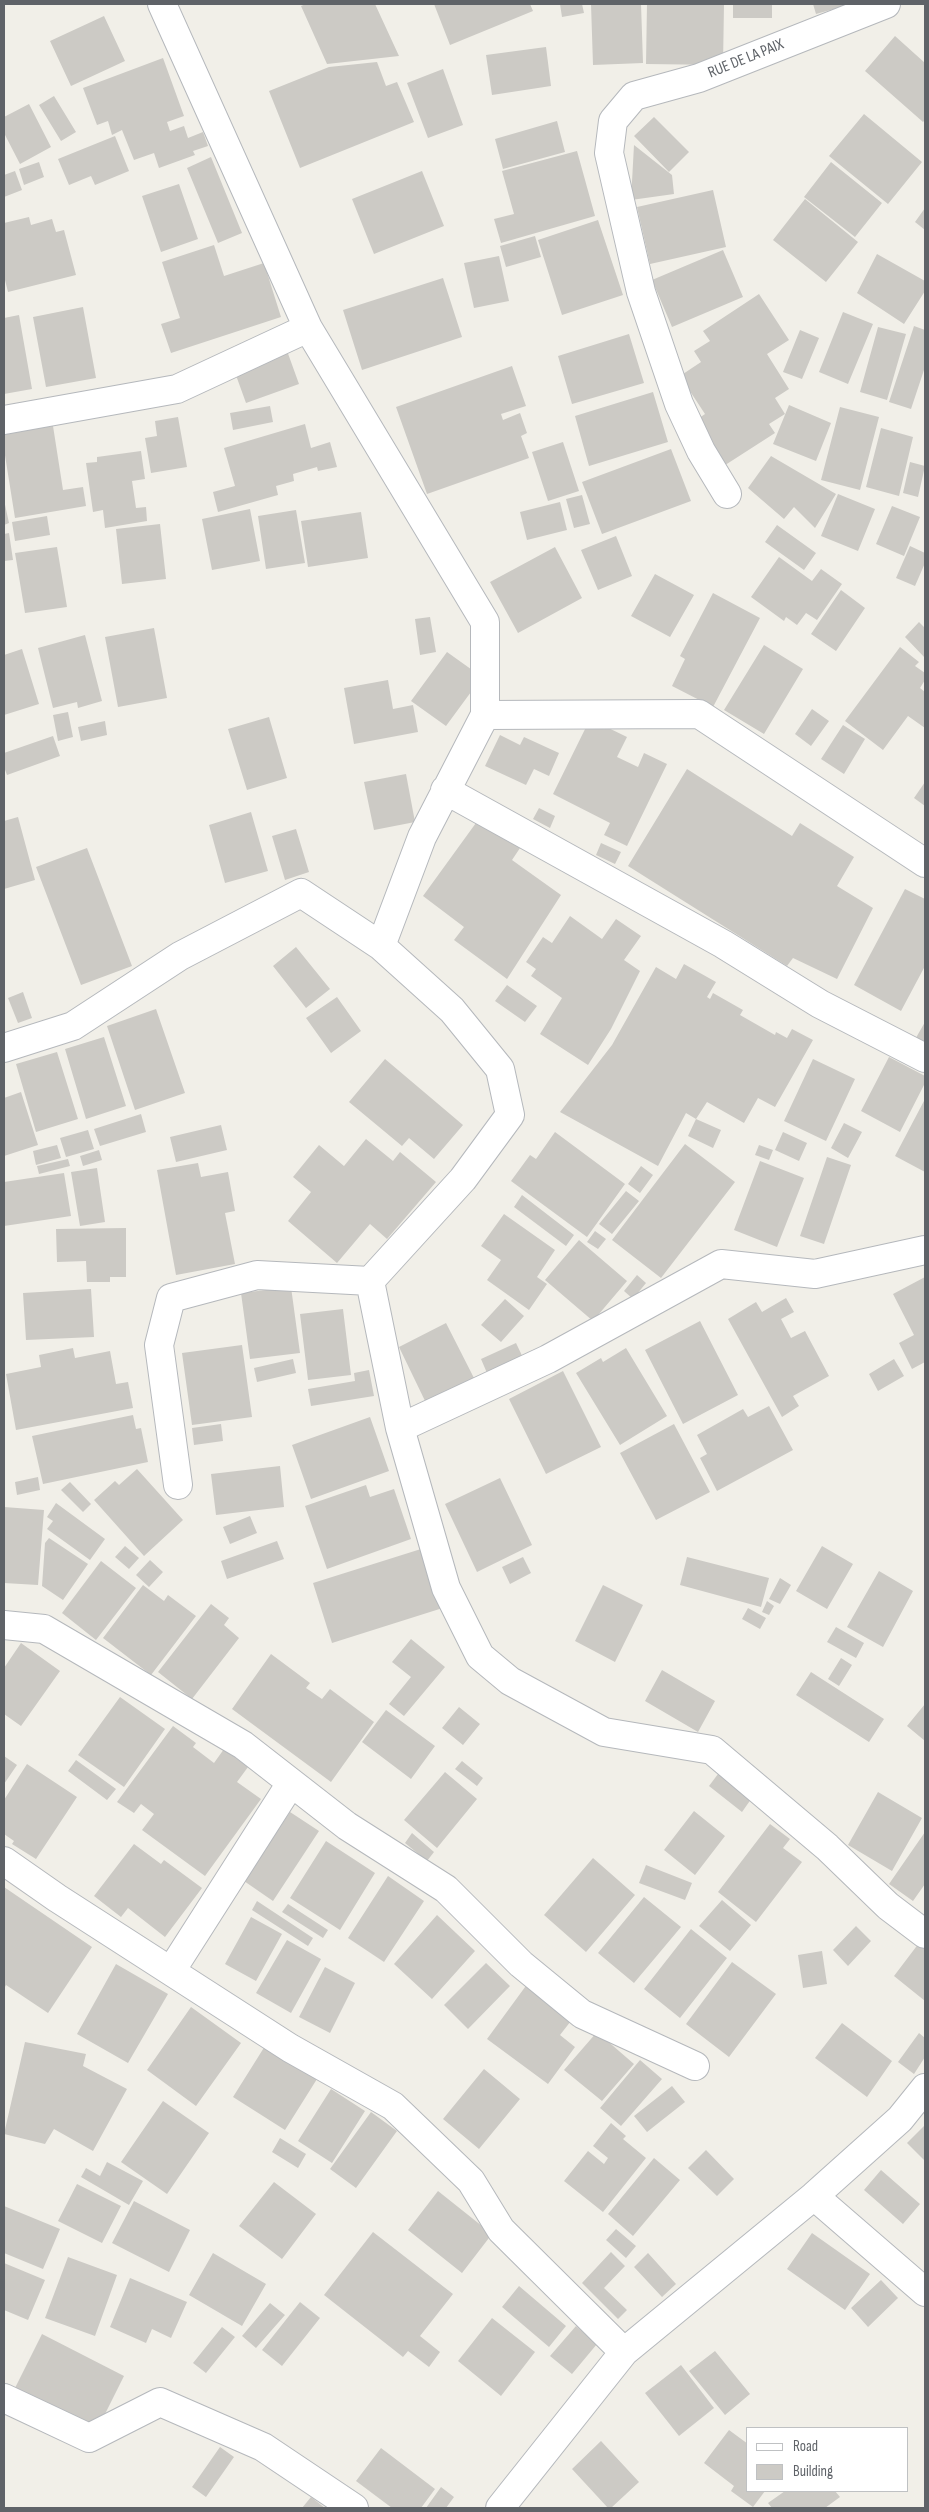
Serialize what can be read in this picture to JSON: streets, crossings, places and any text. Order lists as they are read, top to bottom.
{
  "streets": {
    "street": ["RUE DE LA PAIX"]
  },
  "legend": ["Road", "Building"]
}
